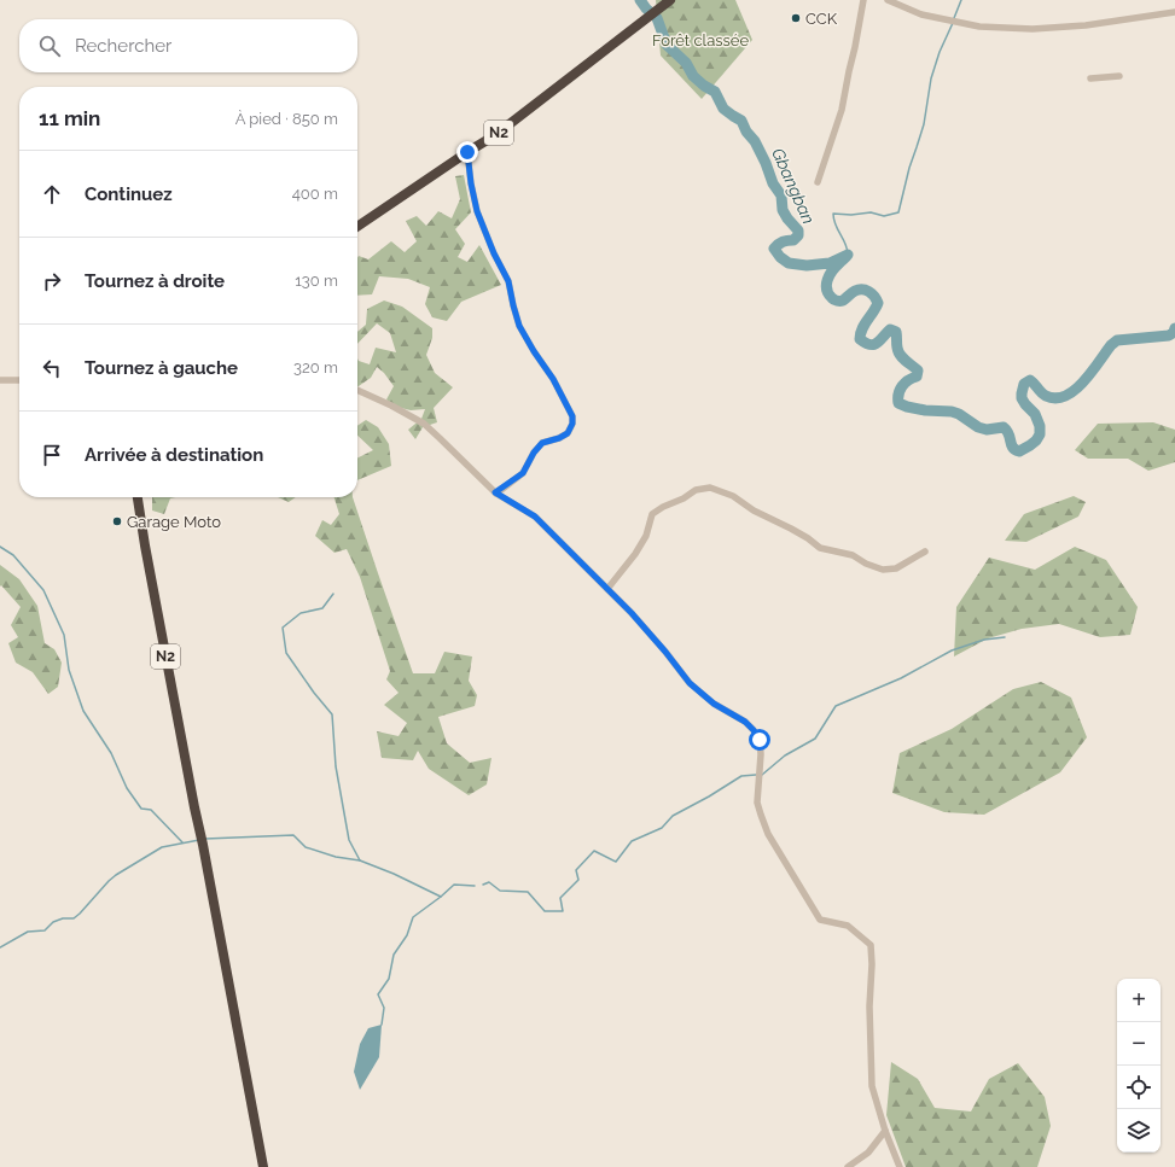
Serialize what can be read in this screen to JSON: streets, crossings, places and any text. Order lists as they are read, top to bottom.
{
  "streets": {
    "highway": ["N2"]
  },
  "water": ["Gbangban"],
  "parks": ["Forêt classée"],
  "places": ["CCK", "Garage Moto"],
  "page": {
    "search": "Rechercher",
    "heading": ["11 min", "À pied · 850 m"],
    "list": [
      ["Continuez", "400 m"],
      ["Tournez à droite", "130 m"],
      ["Tournez à gauche", "320 m"],
      "Arrivée à destination"
    ],
    "map_buttons": ["+", "−"]
  }
}
